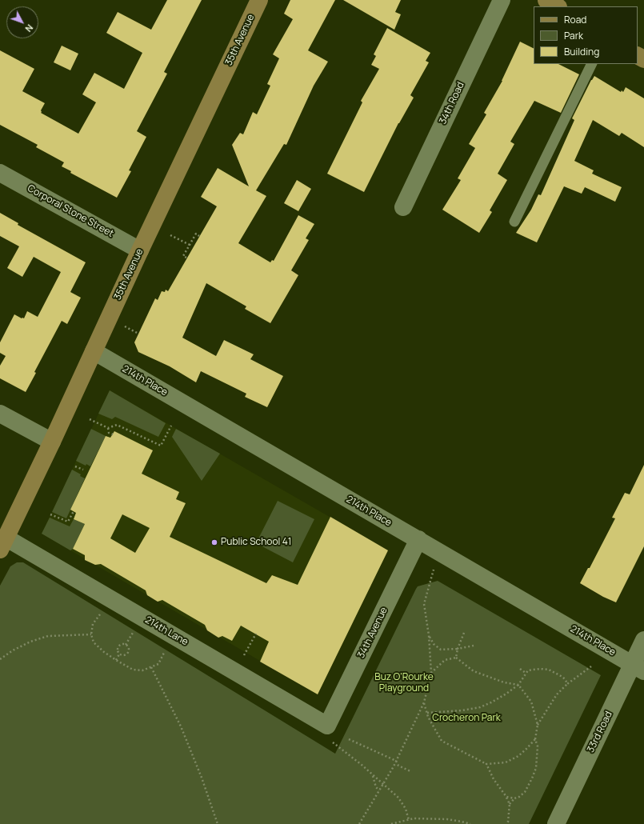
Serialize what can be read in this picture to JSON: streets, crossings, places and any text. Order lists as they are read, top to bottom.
{
  "streets": {
    "street": [
      "35th Avenue",
      "34th Road",
      "Corporal Stone Street",
      "214th Place",
      "214th Lane",
      "34th Avenue",
      "33rd Road"
    ]
  },
  "crossings": [
    ["35th Avenue", "Corporal Stone Street"],
    ["35th Avenue", "214th Place"],
    ["35th Avenue", "214th Lane"],
    ["214th Place", "34th Avenue"],
    ["214th Place", "33rd Road"],
    ["214th Lane", "34th Avenue"]
  ],
  "parks": ["Buz O'Rourke Playground", "Crocheron Park"],
  "places": ["Public School 41"],
  "legend": ["Road", "Park", "Building"],
  "north": "bottom right"
}
